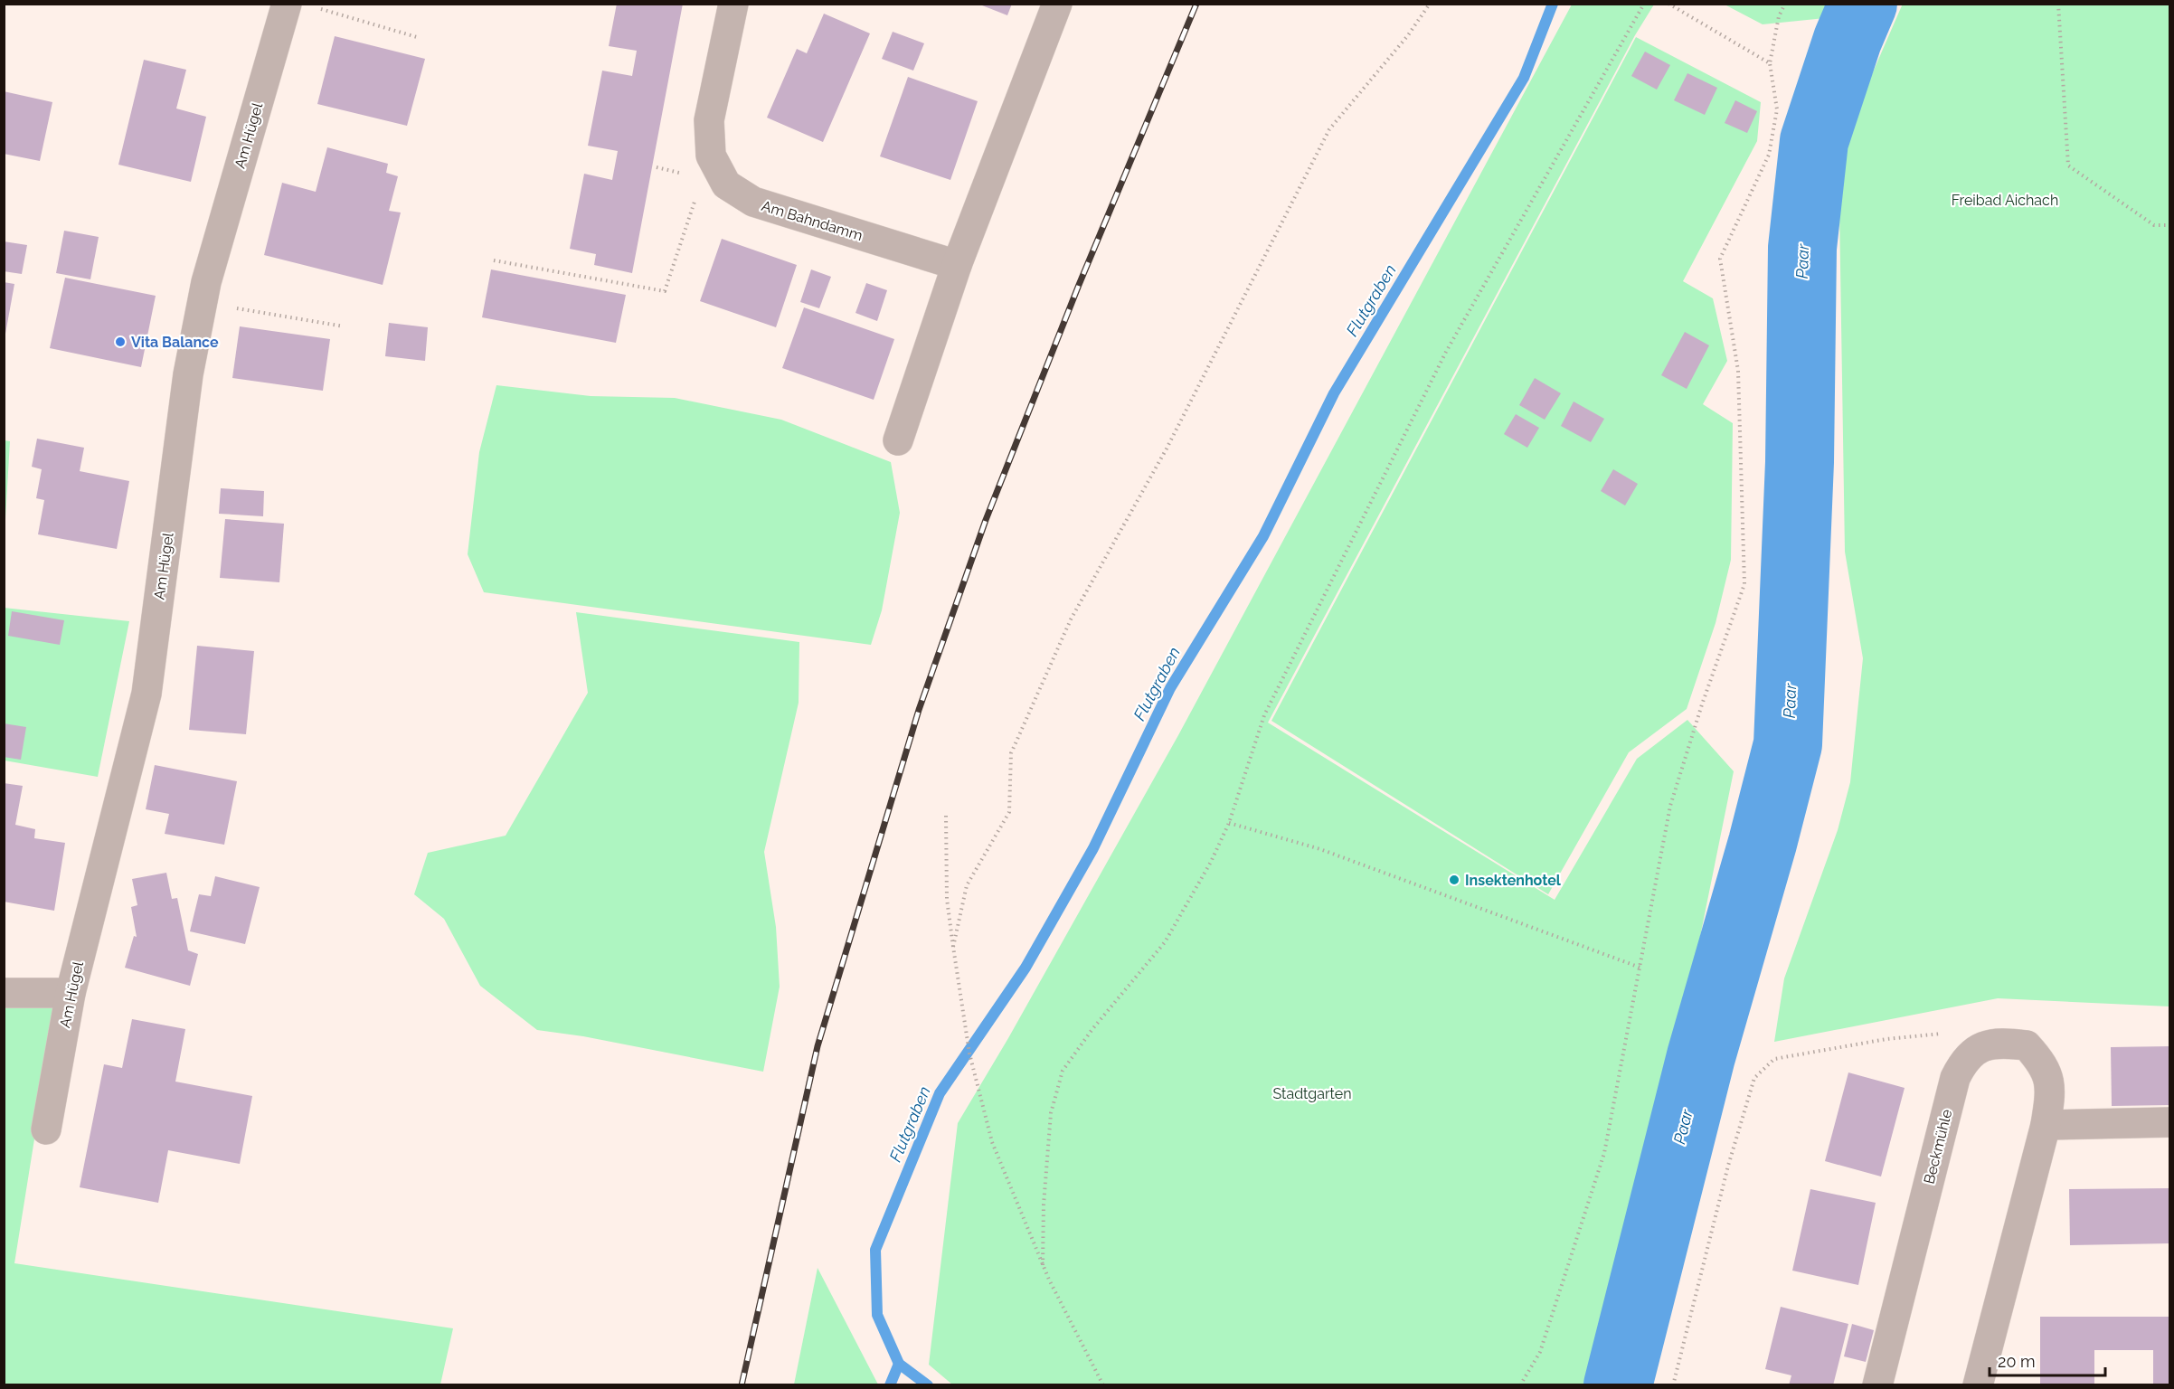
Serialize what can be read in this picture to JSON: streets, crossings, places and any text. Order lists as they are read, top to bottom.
{
  "streets": {
    "street": ["Am Hügel", "Am Bahndamm", "Beckmühle"]
  },
  "water": ["Paar", "Flutgraben"],
  "parks": ["Freibad Aichach", "Stadtgarten"],
  "places": ["Vita Balance", "Insektenhotel"],
  "scale_bar": "20 m"
}
